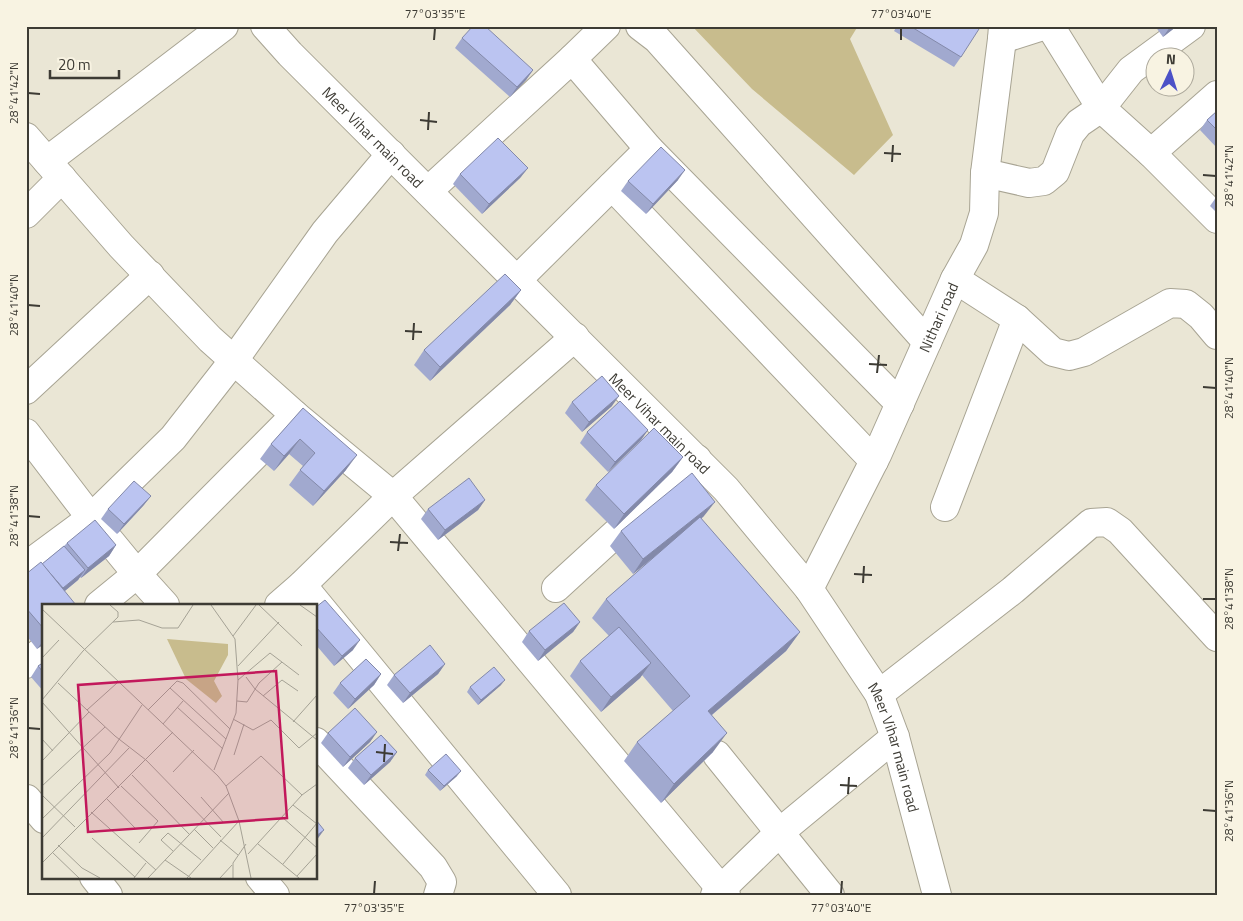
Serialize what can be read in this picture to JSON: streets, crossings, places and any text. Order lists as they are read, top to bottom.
{
  "streets": {
    "street": ["Meer Vihar main road", "Nithari road"]
  },
  "crossings": [
    ["Meer Vihar main road", "Nithari road"]
  ],
  "scale_bar": "20 m",
  "north": "top",
  "coordinates": [
    "77°03'35\"E",
    "77°03'40\"E",
    "28°41'42\"N",
    "28°41'40\"N",
    "28°41'38\"N",
    "28°41'36\"N"
  ]
}
